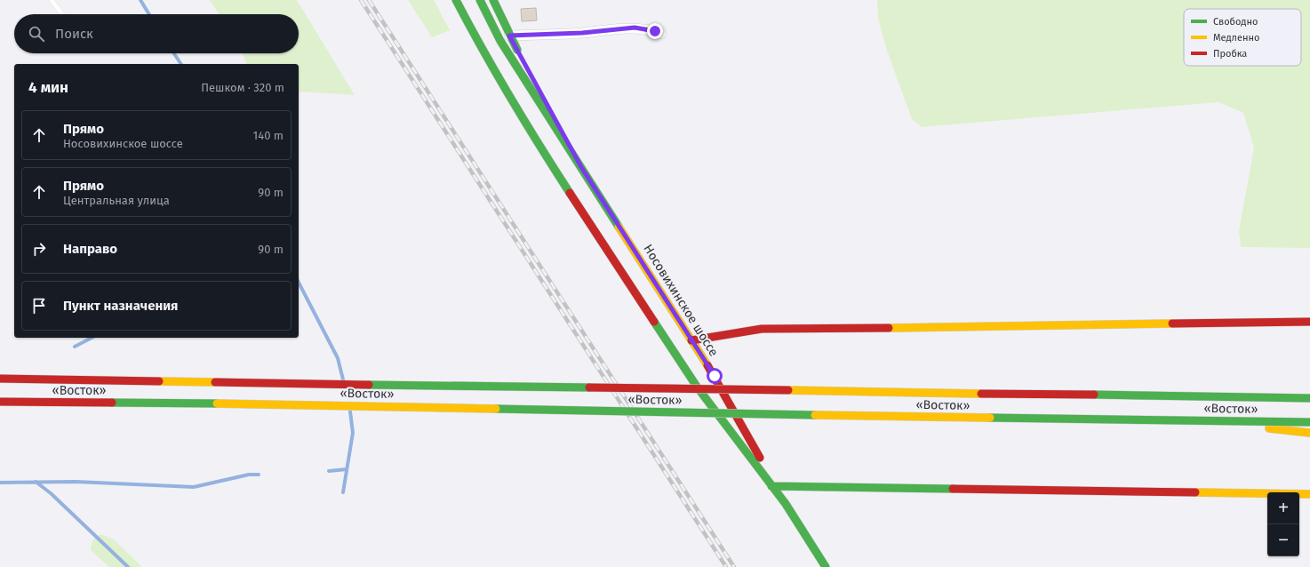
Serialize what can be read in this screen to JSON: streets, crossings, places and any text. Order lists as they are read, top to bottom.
{
  "streets": {
    "main road": ["Носовихинское шоссе", "«Восток»"]
  },
  "legend": ["Свободно", "Медленно", "Пробка"],
  "page": {
    "search": "Поиск",
    "heading": ["4 мин", "Пешком · 320 m"],
    "list": [
      ["Прямо", "Носовихинское шоссе", "140 m"],
      ["Прямо", "Центральная улица", "90 m"],
      ["Направо", "90 m"],
      "Пункт назначения"
    ],
    "map_buttons": ["+", "−"]
  }
}
